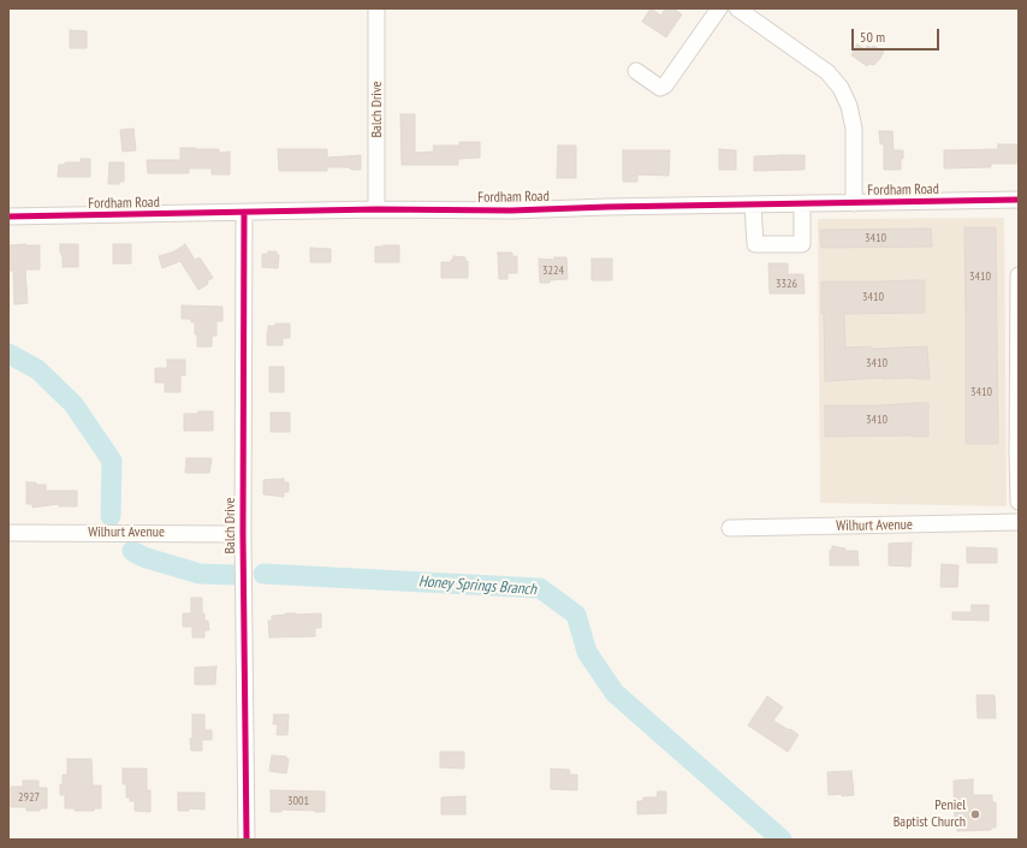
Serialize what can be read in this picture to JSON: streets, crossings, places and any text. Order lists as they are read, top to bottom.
{
  "streets": {
    "street": ["Balch Drive", "Fordham Road", "Wilhurt Avenue"]
  },
  "crossings": [
    ["Balch Drive", "Fordham Road"],
    ["Balch Drive", "Wilhurt Avenue"]
  ],
  "water": ["Honey Springs Branch"],
  "places": ["Peniel Baptist Church"],
  "house_numbers": [
    "3410",
    "3224",
    "3410",
    "3326",
    "3410",
    "3410",
    "3410",
    "3410",
    "2927",
    "3001"
  ],
  "scale_bar": "50 m"
}
